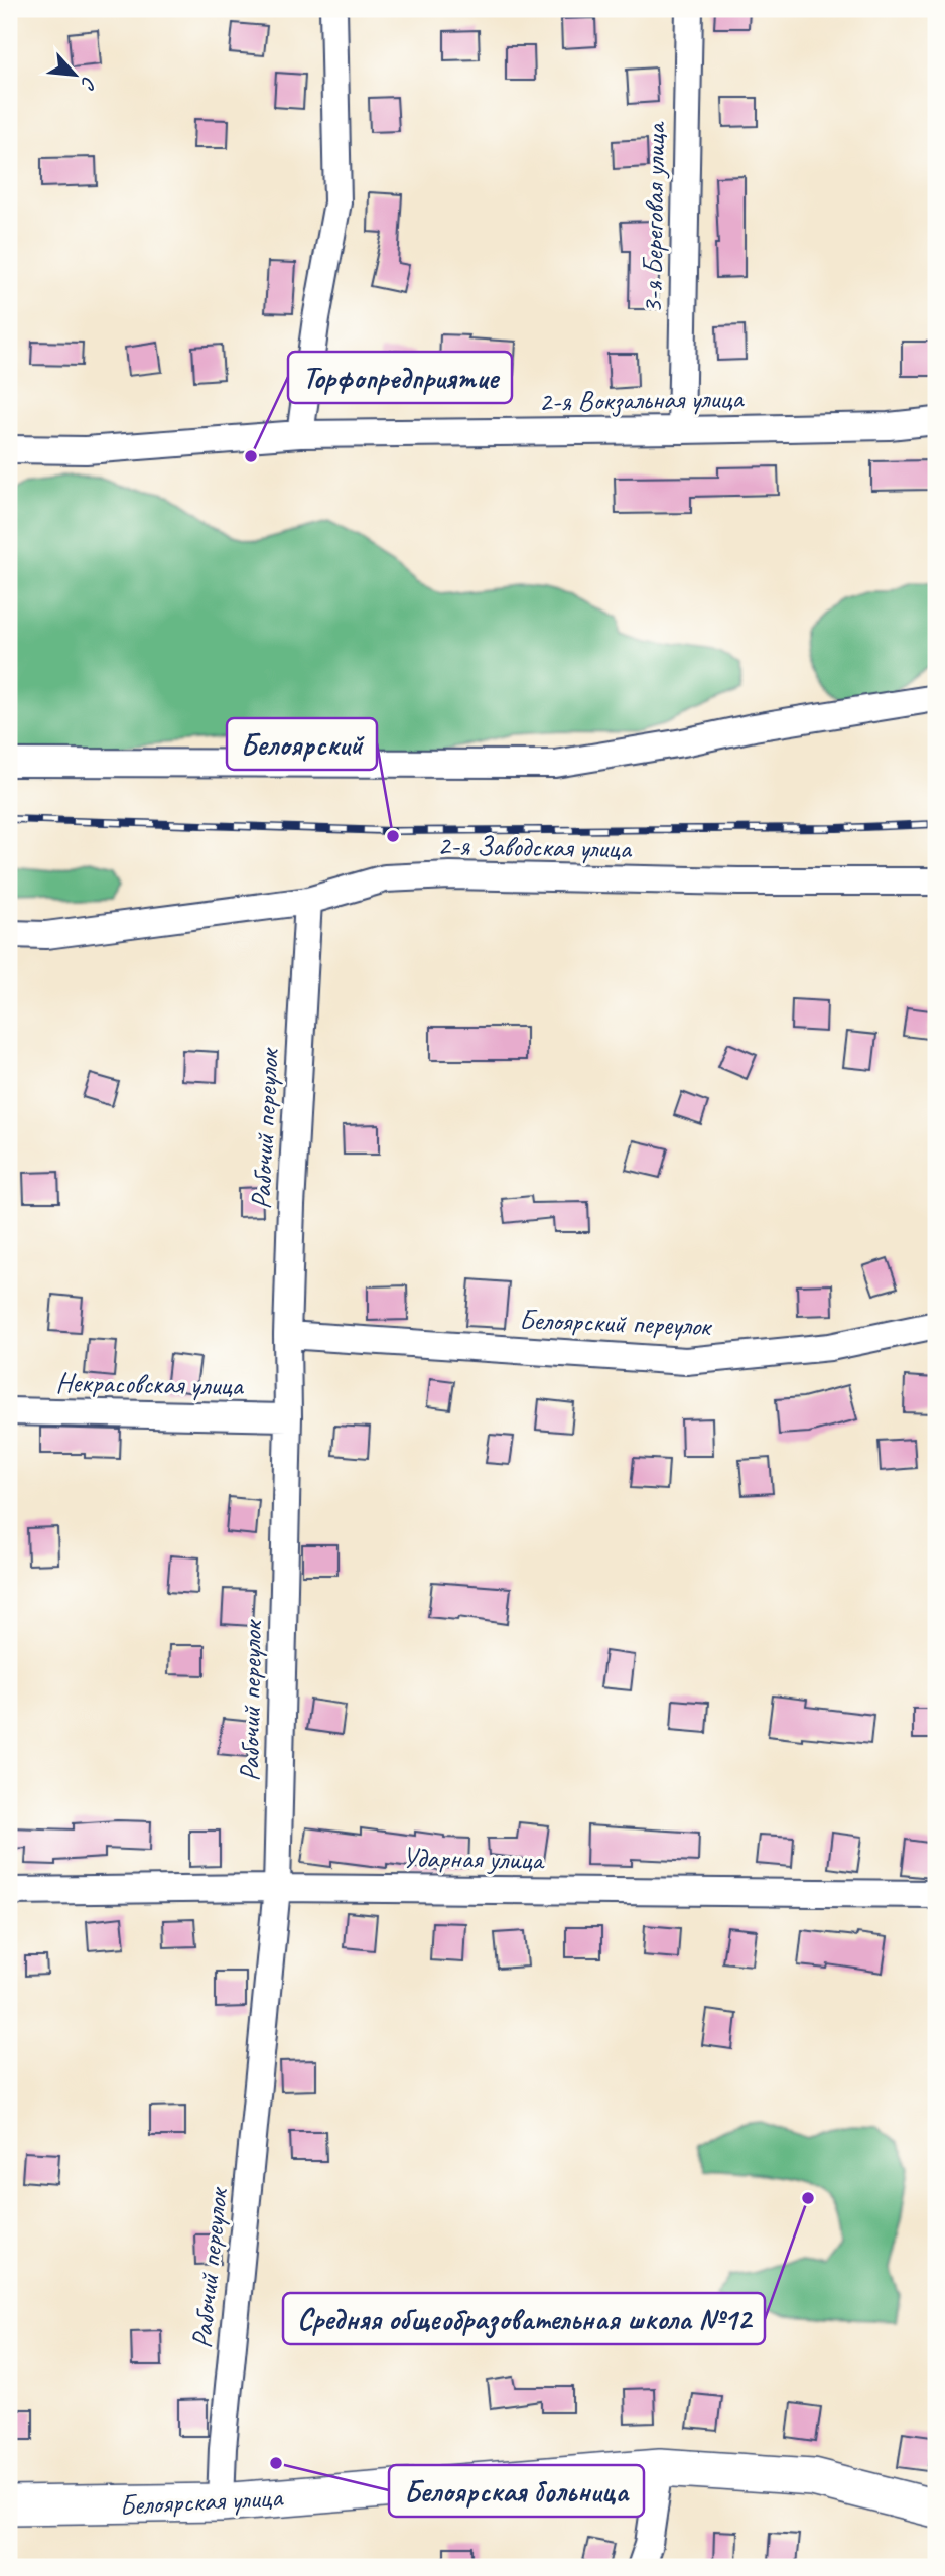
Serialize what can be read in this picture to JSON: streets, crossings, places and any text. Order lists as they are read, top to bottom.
{
  "streets": {
    "street": [
      "3-я Береговая улица",
      "2-я Вокзальная улица",
      "2-я Заводская улица",
      "Рабочий переулок",
      "Белоярский переулок",
      "Некрасовская улица",
      "Ударная улица",
      "Белоярская улица"
    ]
  },
  "crossings": [
    ["3-я Береговая улица", "2-я Вокзальная улица"],
    ["2-я Заводская улица", "Рабочий переулок"],
    ["Рабочий переулок", "Белоярский переулок"],
    ["Рабочий переулок", "Некрасовская улица"],
    ["Рабочий переулок", "Ударная улица"],
    ["Рабочий переулок", "Белоярская улица"]
  ],
  "places": [
    "Торфопредприятие",
    "Белоярский",
    "Средняя общеобразовательная школа №12",
    "Белоярская больница"
  ],
  "north": "bottom right"
}
